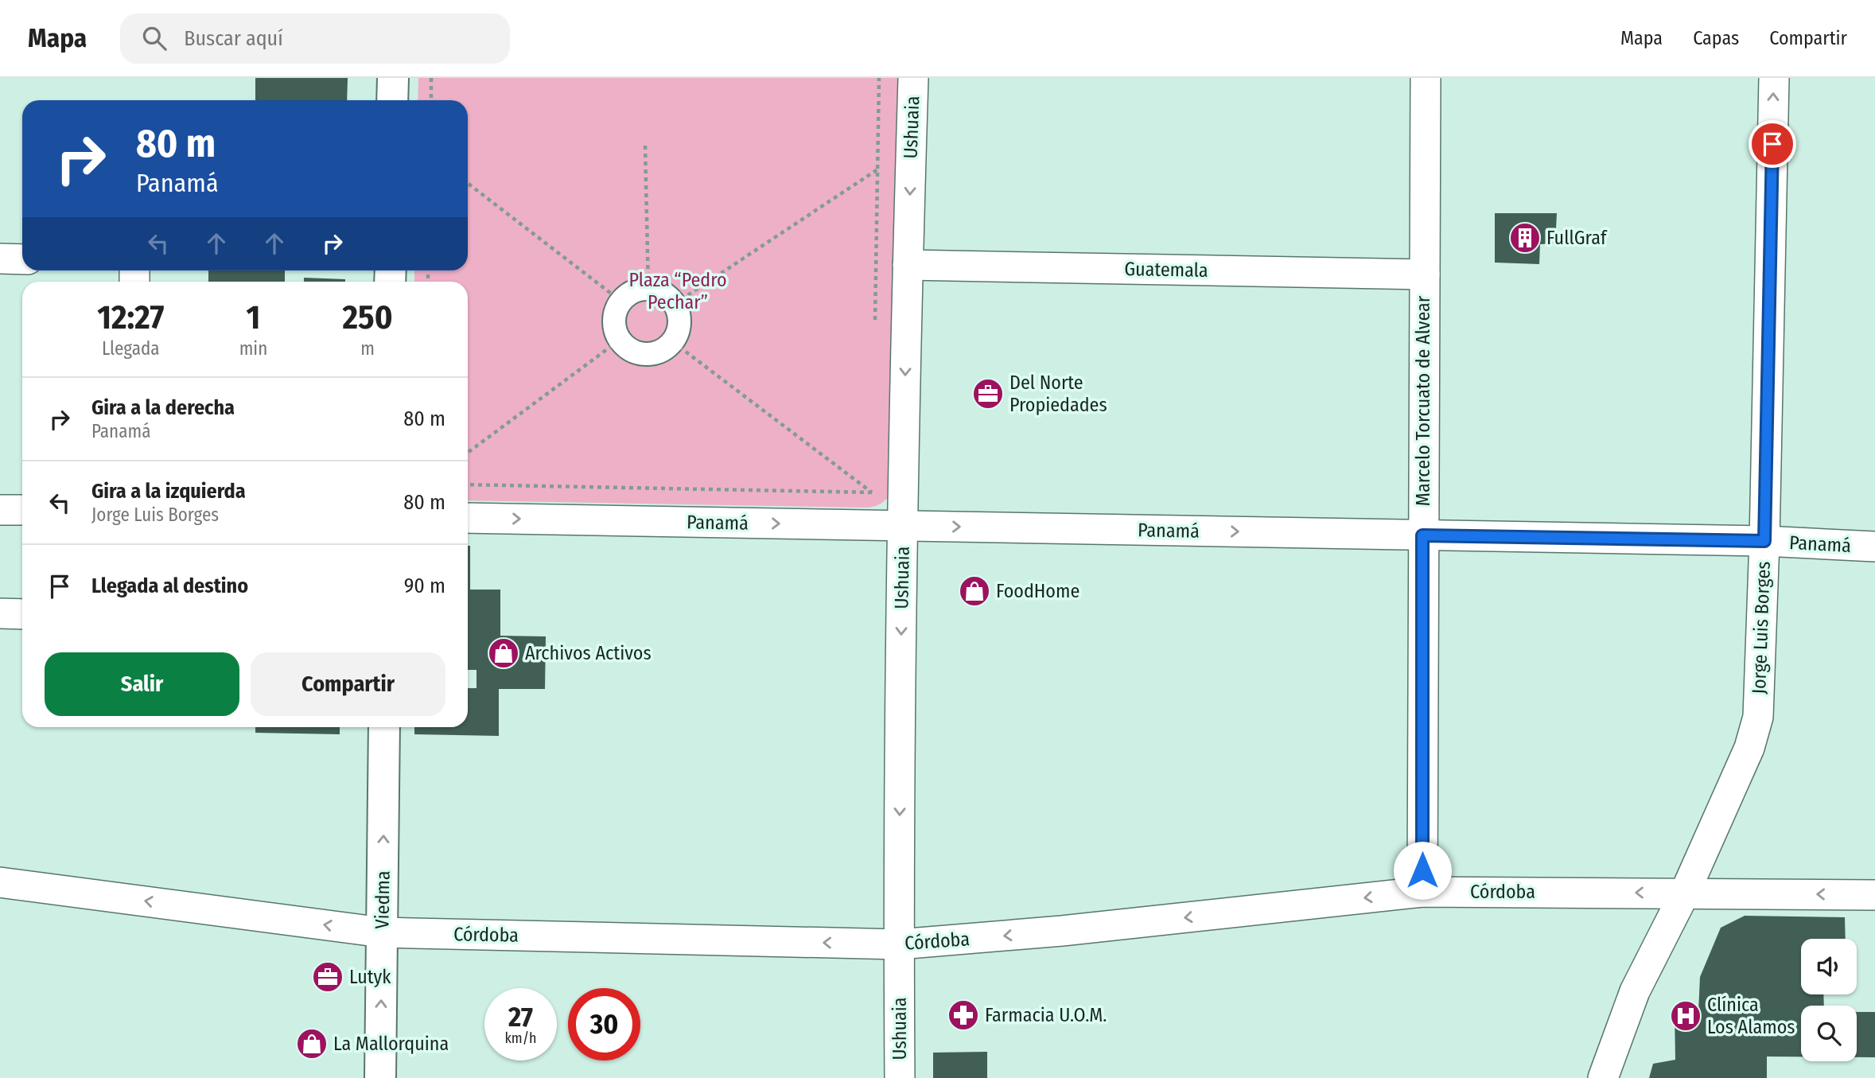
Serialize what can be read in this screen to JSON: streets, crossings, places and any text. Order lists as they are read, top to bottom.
{
  "streets": {
    "street": [
      "Ushuaia",
      "Guatemala",
      "Marcelo Torcuato de Alvear",
      "Panamá",
      "Jorge Luis Borges",
      "Córdoba",
      "Viedma"
    ]
  },
  "crossings": [
    ["Ushuaia", "Guatemala"],
    ["Ushuaia", "Panamá"],
    ["Ushuaia", "Córdoba"],
    ["Guatemala", "Marcelo Torcuato de Alvear"],
    ["Marcelo Torcuato de Alvear", "Panamá"],
    ["Marcelo Torcuato de Alvear", "Córdoba"],
    ["Panamá", "Jorge Luis Borges"],
    ["Jorge Luis Borges", "Córdoba"],
    ["Córdoba", "Viedma"]
  ],
  "one_way": [
    "Ushuaia",
    "Panamá",
    "Jorge Luis Borges",
    "Córdoba",
    "Viedma"
  ],
  "parks": ["Plaza “Pedro Pechar”"],
  "places": {
    "building": ["FullGraf"],
    "office": ["Del Norte Propiedades", "Lutyk"],
    "shop": ["FoodHome", "Archivos Activos", "La Mallorquina"],
    "pharmacy": ["Farmacia U.O.M."],
    "hospital": ["Clínica Los Alamos"]
  },
  "page": {
    "header": "Mapa",
    "search": "Buscar aquí",
    "nav": ["Mapa", "Capas", "Compartir"],
    "turn": ["80 m", "Panamá"],
    "eta": [
      "12:27",
      "Llegada",
      "1",
      "min",
      "250",
      "m"
    ],
    "list": [
      {
        "name": "Gira a la derecha",
        "note": "Panamá",
        "value": "80 m"
      },
      {
        "name": "Gira a la izquierda",
        "note": "Jorge Luis Borges",
        "value": "80 m"
      },
      {
        "name": "Llegada al destino",
        "value": "90 m"
      }
    ],
    "buttons": ["Salir", "Compartir"],
    "speed": "27 km/h",
    "limit": "30"
  }
}
